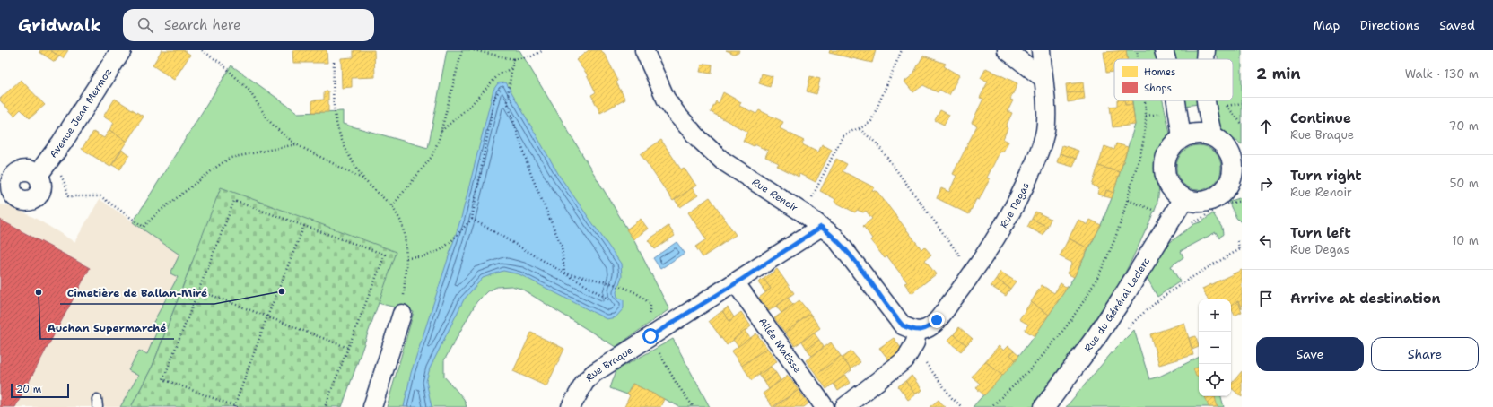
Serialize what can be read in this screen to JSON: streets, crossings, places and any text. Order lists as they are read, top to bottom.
{
  "streets": {
    "street": [
      "Avenue Jean Mermoz",
      "Rue Renoir",
      "Rue Degas",
      "Rue du Général Leclerc",
      "Allée Matisse",
      "Rue Braque"
    ]
  },
  "crossings": [
    ["Rue Renoir", "Rue Degas"],
    ["Rue Renoir", "Rue Braque"],
    ["Allée Matisse", "Rue Braque"]
  ],
  "places": ["Cimetière de Ballan-Miré", "Auchan Supermarché"],
  "legend": ["Homes", "Shops"],
  "scale_bar": "20 m",
  "page": {
    "header": "Gridwalk",
    "search": "Search here",
    "nav": ["Map", "Directions", "Saved"],
    "heading": ["2 min", "Walk · 130 m"],
    "list": [
      ["Continue", "Rue Braque", "70 m"],
      ["Turn right", "Rue Renoir", "50 m"],
      ["Turn left", "Rue Degas", "10 m"],
      "Arrive at destination"
    ],
    "map_buttons": ["+", "−"],
    "buttons": ["Save", "Share"],
    "scale": "20 m"
  }
}
